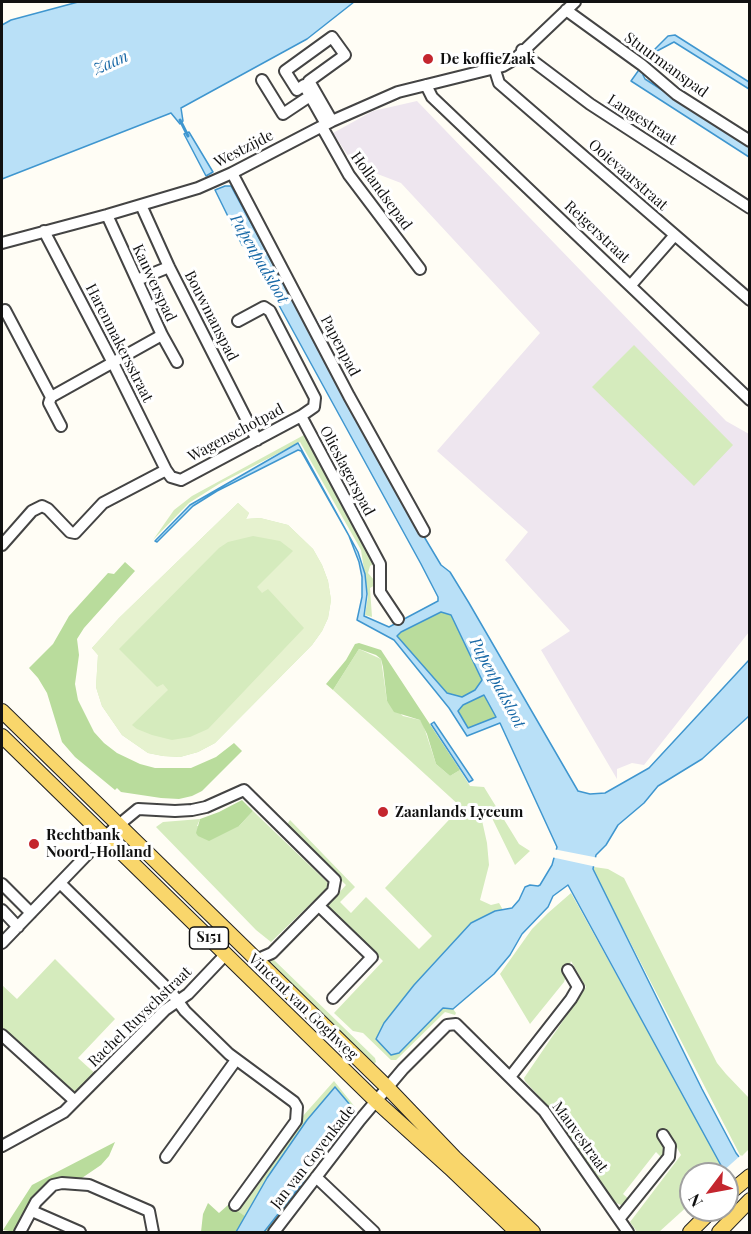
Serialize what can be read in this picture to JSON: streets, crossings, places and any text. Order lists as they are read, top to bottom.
{
  "streets": {
    "main road": ["S151", "Vincent van Goghweg"],
    "street": [
      "Stuurmanspad",
      "Langestraat",
      "Westzijde",
      "Ooievaarstraat",
      "Hollandsepad",
      "Reigerstraat",
      "Kauwerspad",
      "Bouwmanspad",
      "Harenmakersstraat",
      "Papenpad",
      "Wagenschotpad",
      "Olieslagerspad",
      "Rachel Ruyschstraat",
      "Mauvestraat",
      "Jan van Goyenkade"
    ]
  },
  "crossings": [
    ["Stuurmanspad", "Westzijde"],
    ["Langestraat", "Westzijde"],
    ["Westzijde", "Ooievaarstraat"],
    ["Westzijde", "Hollandsepad"],
    ["Westzijde", "Reigerstraat"],
    ["Westzijde", "Kauwerspad"],
    ["Westzijde", "Bouwmanspad"],
    ["Westzijde", "Harenmakersstraat"],
    ["Westzijde", "Papenpad"],
    ["Bouwmanspad", "Wagenschotpad"],
    ["Harenmakersstraat", "Wagenschotpad"],
    ["Wagenschotpad", "Olieslagerspad"],
    ["Vincent van Goghweg", "Rachel Ruyschstraat"],
    ["Vincent van Goghweg", "Mauvestraat"],
    ["Vincent van Goghweg", "Jan van Goyenkade"]
  ],
  "water": ["Zaan", "Papenpadsloot"],
  "places": ["De koffieZaak", "Zaanlands Lyceum", "Rechtbank Noord-Holland"],
  "north": "bottom left"
}
